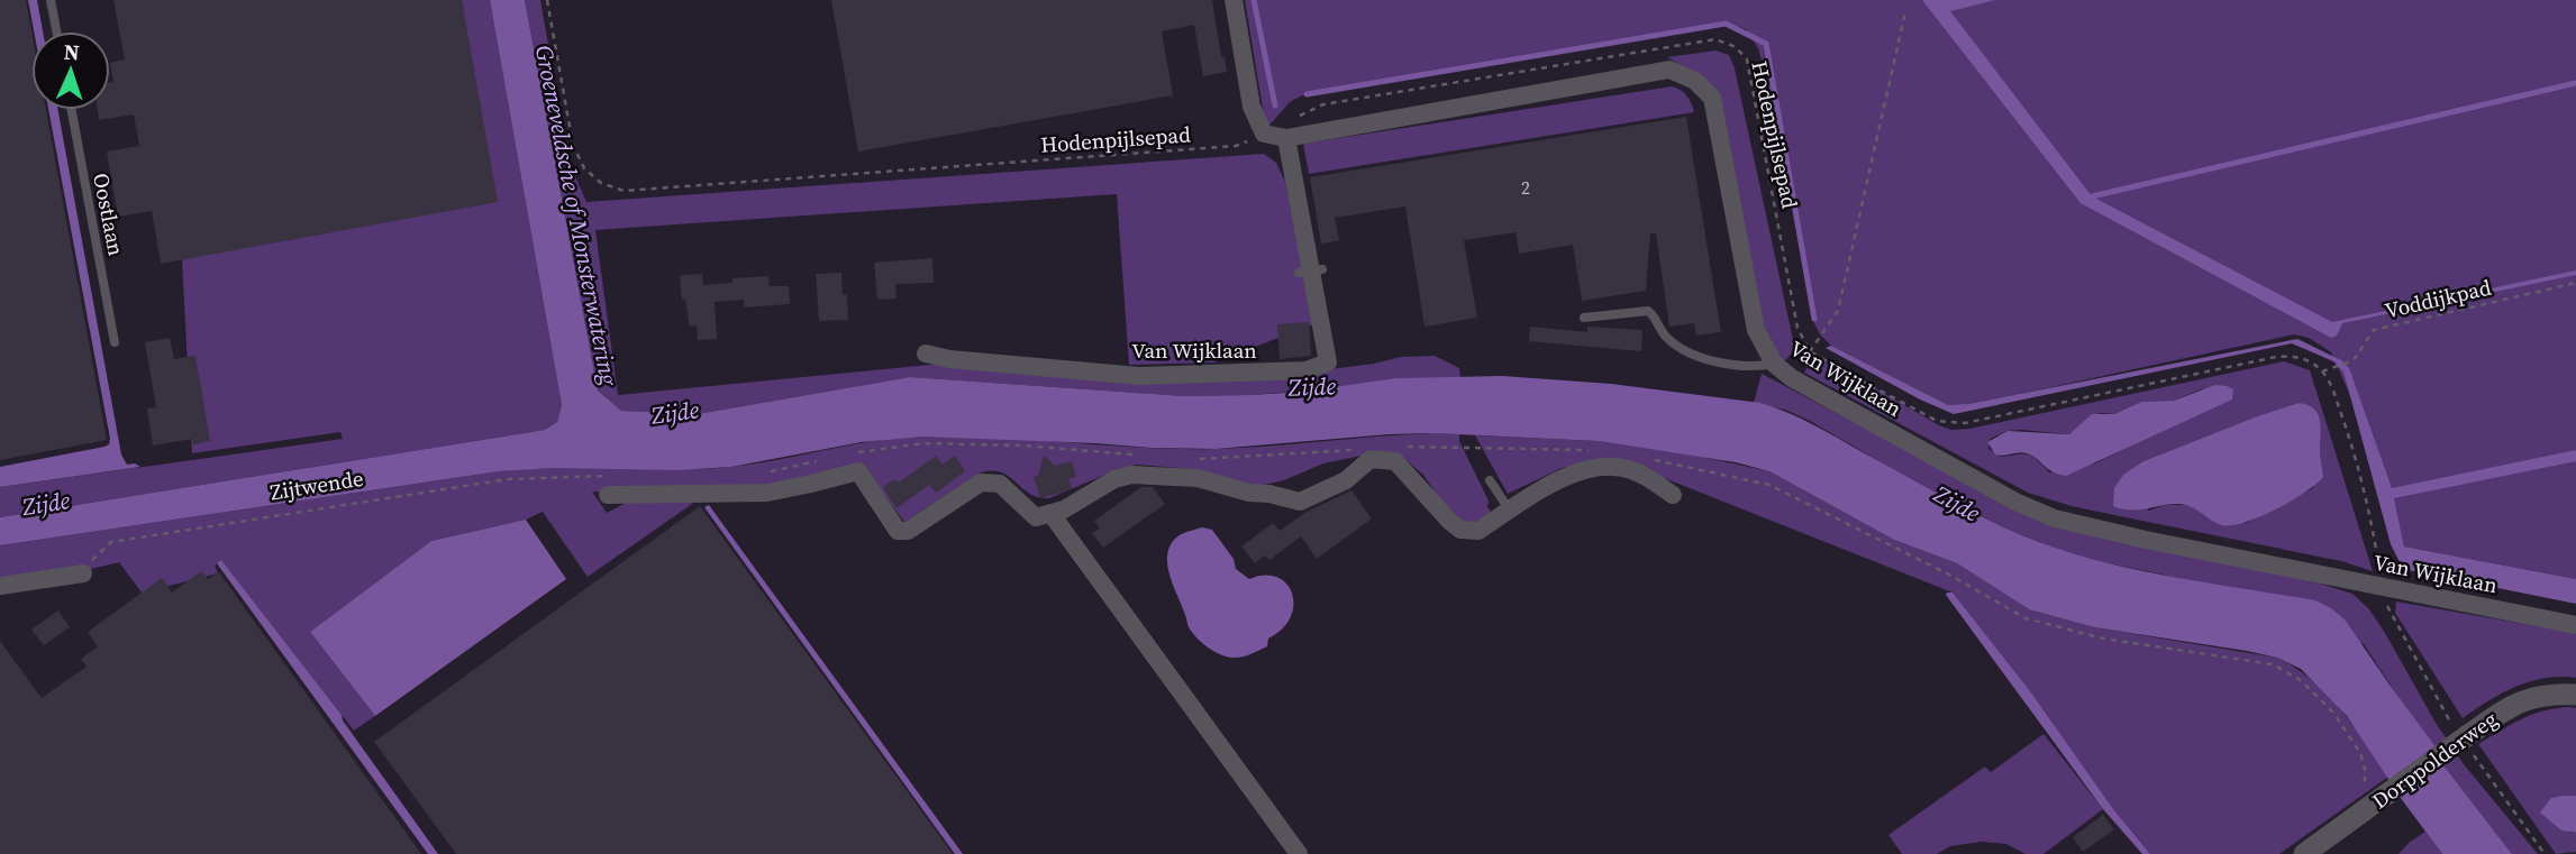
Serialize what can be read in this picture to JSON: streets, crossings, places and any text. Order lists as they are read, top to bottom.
{
  "streets": {
    "street": ["Van Wijklaan", "Dorppolderweg"],
    "lane": ["Oostlaan"],
    "path": ["Hodenpijlsepad", "Voddijkpad", "Zijtwende"]
  },
  "crossings": [
    ["Hodenpijlsepad", "Van Wijklaan"]
  ],
  "water": ["Groeneveldsche of Monsterwatering", "Zijde"],
  "house_numbers": ["2"],
  "north": "top"
}
